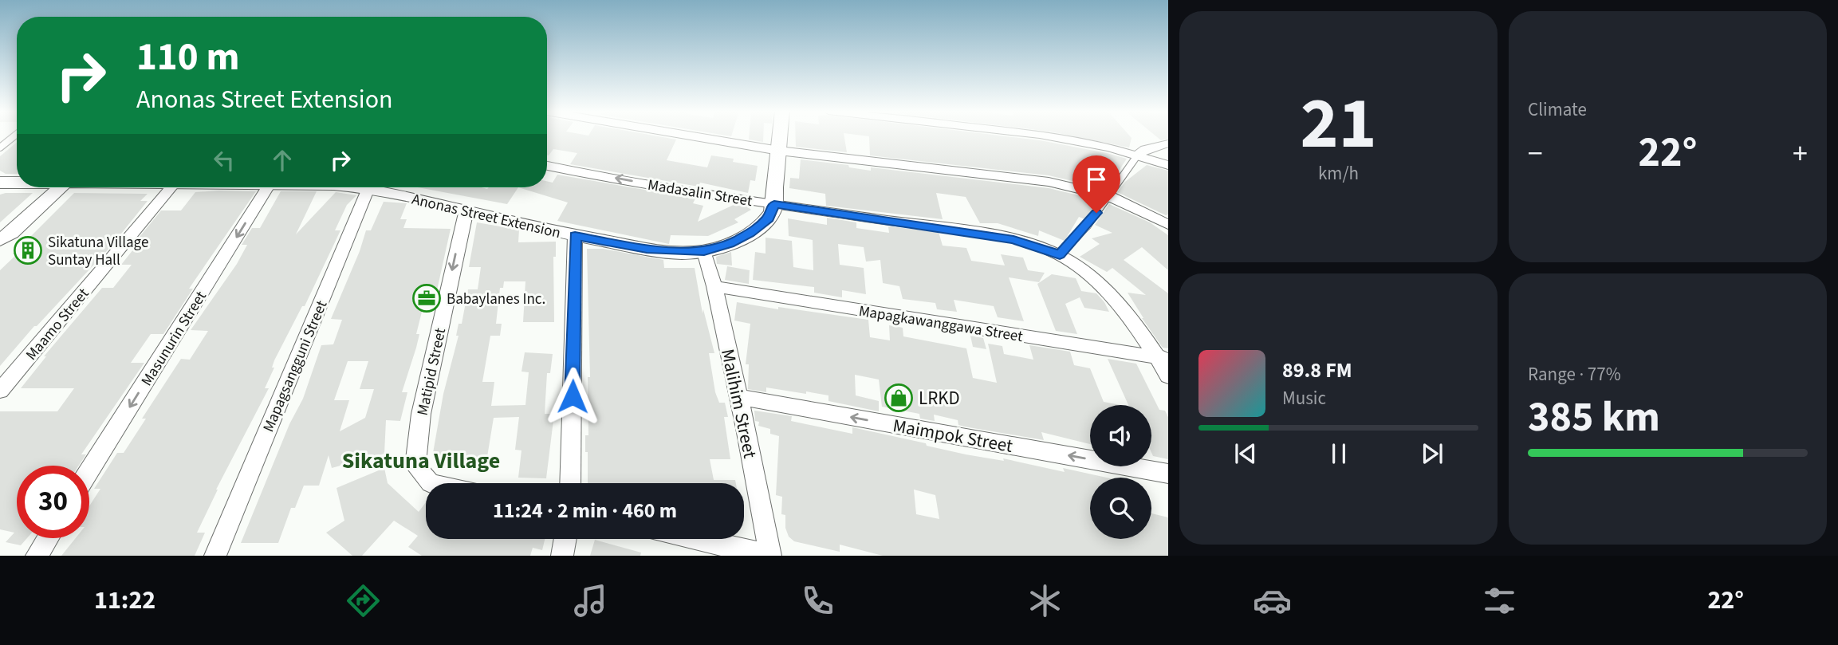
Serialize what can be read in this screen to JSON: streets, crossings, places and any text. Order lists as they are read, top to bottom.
{
  "streets": {
    "main road": ["Anonas Street Extension"],
    "street": [
      "Madasalin Street",
      "Mapagkawanggawa Street",
      "Maamo Street",
      "Masunurin Street",
      "Mapagsangguni Street",
      "Matipid Street",
      "Malihim Street",
      "Maimpok Street"
    ]
  },
  "crossings": [
    ["Madasalin Street", "Anonas Street Extension"],
    ["Madasalin Street", "Mapagkawanggawa Street"],
    ["Anonas Street Extension", "Matipid Street"],
    ["Anonas Street Extension", "Malihim Street"],
    ["Mapagkawanggawa Street", "Malihim Street"],
    ["Malihim Street", "Maimpok Street"]
  ],
  "one_way": ["Masunurin Street", "Maimpok Street"],
  "districts": ["Sikatuna Village"],
  "places": {
    "building": ["Sikatuna Village Suntay Hall"],
    "office": ["Babaylanes Inc."],
    "shop": ["LRKD"]
  },
  "page": {
    "tile": [
      ["21", "km/h"],
      "Climate",
      ["Range · 77%", "385 km"]
    ],
    "turn": ["110 m", "Anonas Street Extension"],
    "heat": ["−", "22°", "+"],
    "song": ["89.8 FM", "Music"],
    "limit": "30",
    "trip": "11:24 · 2 min · 460 m",
    "tabs": ["11:22", "22°"]
  }
}
